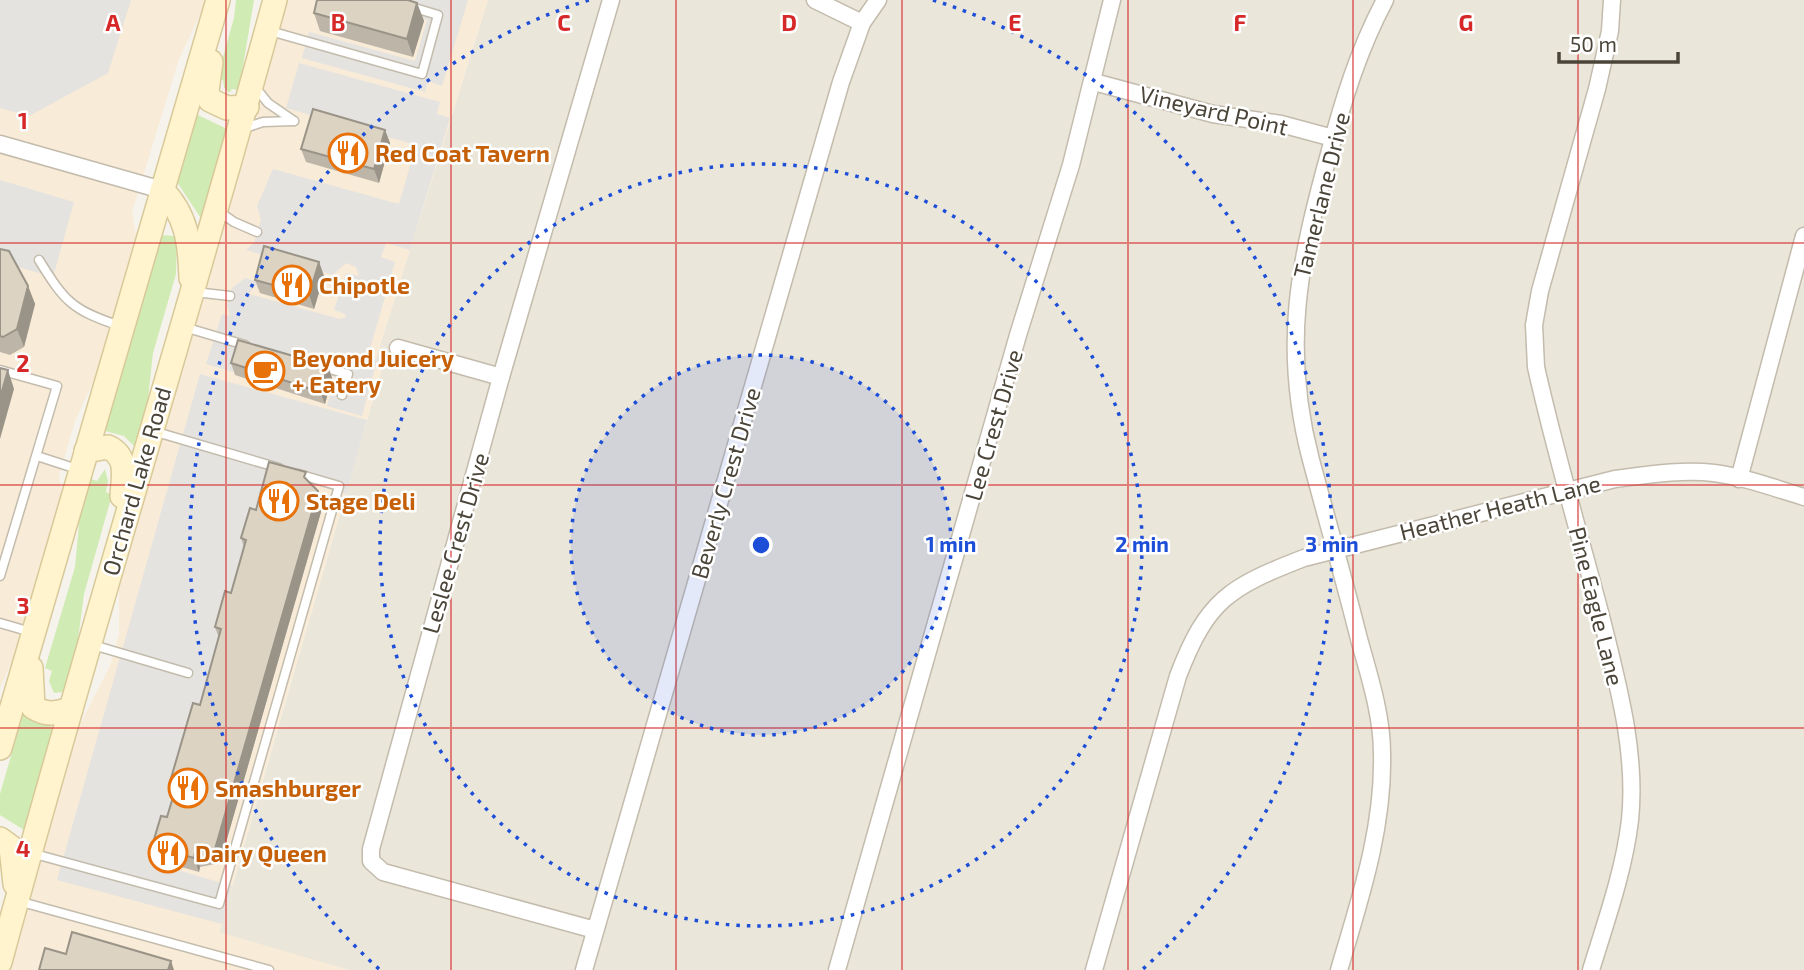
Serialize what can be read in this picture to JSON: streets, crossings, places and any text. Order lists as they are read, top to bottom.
{
  "streets": {
    "main road": ["Orchard Lake Road"],
    "street": [
      "Vineyard Point",
      "Tamerlane Drive",
      "Lee Crest Drive",
      "Beverly Crest Drive",
      "Heather Heath Lane",
      "Leslee Crest Drive",
      "Pine Eagle Lane"
    ]
  },
  "crossings": [
    ["Vineyard Point", "Tamerlane Drive"],
    ["Vineyard Point", "Lee Crest Drive"],
    ["Tamerlane Drive", "Heather Heath Lane"],
    ["Beverly Crest Drive", "Leslee Crest Drive"],
    ["Heather Heath Lane", "Pine Eagle Lane"]
  ],
  "places": {
    "restaurant": [
      "Red Coat Tavern",
      "Chipotle",
      "Stage Deli",
      "Smashburger",
      "Dairy Queen"
    ],
    "cafe": ["Beyond Juicery + Eatery"]
  },
  "scale_bar": "50 m",
  "grid": {
    "columns": [
      "A",
      "B",
      "C",
      "D",
      "E",
      "F",
      "G"
    ],
    "rows": [
      "1",
      "2",
      "3",
      "4"
    ]
  },
  "rings": ["1 min", "2 min", "3 min"]
}
